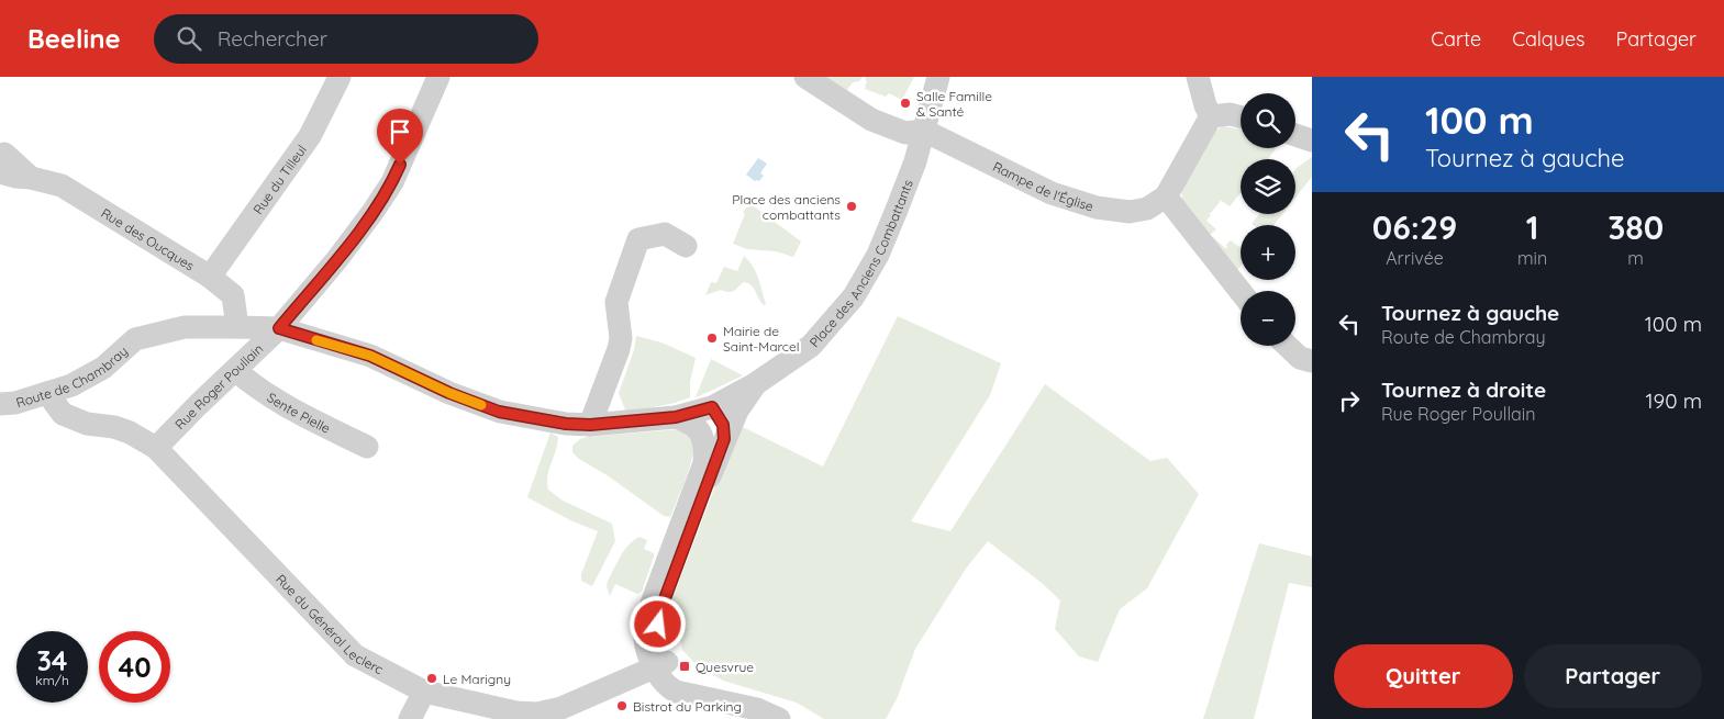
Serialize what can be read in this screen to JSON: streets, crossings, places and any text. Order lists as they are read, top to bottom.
{
  "streets": {
    "street": [
      "Rue du Tilleul",
      "Rampe de l'Église",
      "Rue des Oucques",
      "Place des Anciens Combattants",
      "Route de Chambray",
      "Rue Roger Poullain",
      "Sente Pielle",
      "Rue du Général Leclerc"
    ]
  },
  "crossings": [
    ["Rue du Tilleul", "Rue des Oucques"],
    ["Rampe de l'Église", "Place des Anciens Combattants"],
    ["Rue des Oucques", "Route de Chambray"],
    ["Place des Anciens Combattants", "Route de Chambray"],
    ["Route de Chambray", "Rue Roger Poullain"],
    ["Route de Chambray", "Rue du Général Leclerc"],
    ["Rue Roger Poullain", "Sente Pielle"],
    ["Rue Roger Poullain", "Rue du Général Leclerc"]
  ],
  "places": {
    "other": [
      "Salle Famille & Santé",
      "Place des anciens combattants",
      "Mairie de Saint-Marcel",
      "Le Marigny",
      "Bistrot du Parking"
    ],
    "transit": ["Quesvrue"]
  },
  "page": {
    "header": "Beeline",
    "search": "Rechercher",
    "nav": ["Carte", "Calques", "Partager"],
    "turn": ["100 m", "Tournez à gauche"],
    "map_buttons": ["+", "−"],
    "eta": [
      "06:29",
      "Arrivée",
      "1",
      "min",
      "380",
      "m"
    ],
    "list": [
      {
        "name": "Tournez à gauche",
        "note": "Route de Chambray",
        "value": "100 m"
      },
      {
        "name": "Tournez à droite",
        "note": "Rue Roger Poullain",
        "value": "190 m"
      }
    ],
    "speed": "34 km/h",
    "limit": "40",
    "buttons": ["Quitter", "Partager"]
  }
}
